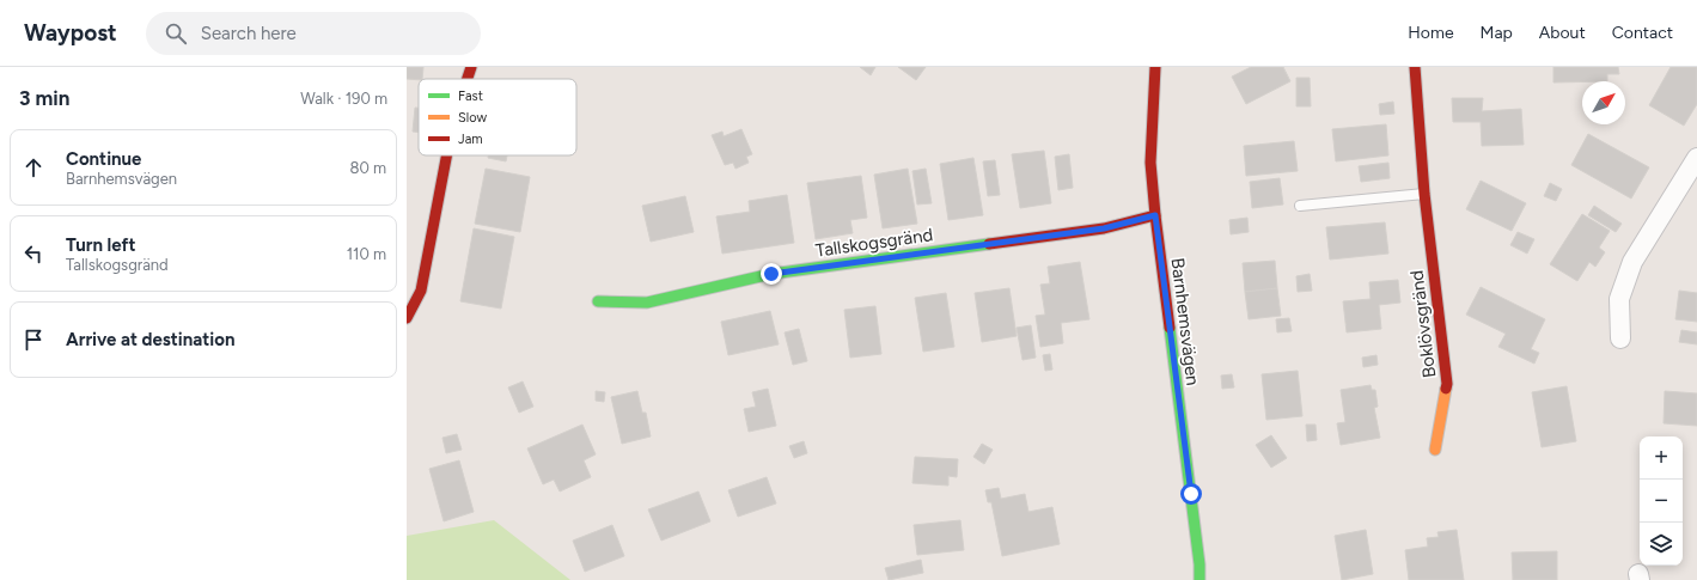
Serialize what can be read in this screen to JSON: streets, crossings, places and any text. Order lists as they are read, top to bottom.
{
  "streets": {
    "street": ["Tallskogsgränd", "Barnhemsvägen", "Boklövsgränd"]
  },
  "crossings": [
    ["Tallskogsgränd", "Barnhemsvägen"]
  ],
  "legend": ["Fast", "Slow", "Jam"],
  "north": "top right",
  "page": {
    "header": "Waypost",
    "search": "Search here",
    "nav": [
      "Home",
      "Map",
      "About",
      "Contact"
    ],
    "heading": ["3 min", "Walk · 190 m"],
    "list": [
      ["Continue", "Barnhemsvägen", "80 m"],
      ["Turn left", "Tallskogsgränd", "110 m"],
      "Arrive at destination"
    ],
    "map_buttons": ["+", "−"]
  }
}
